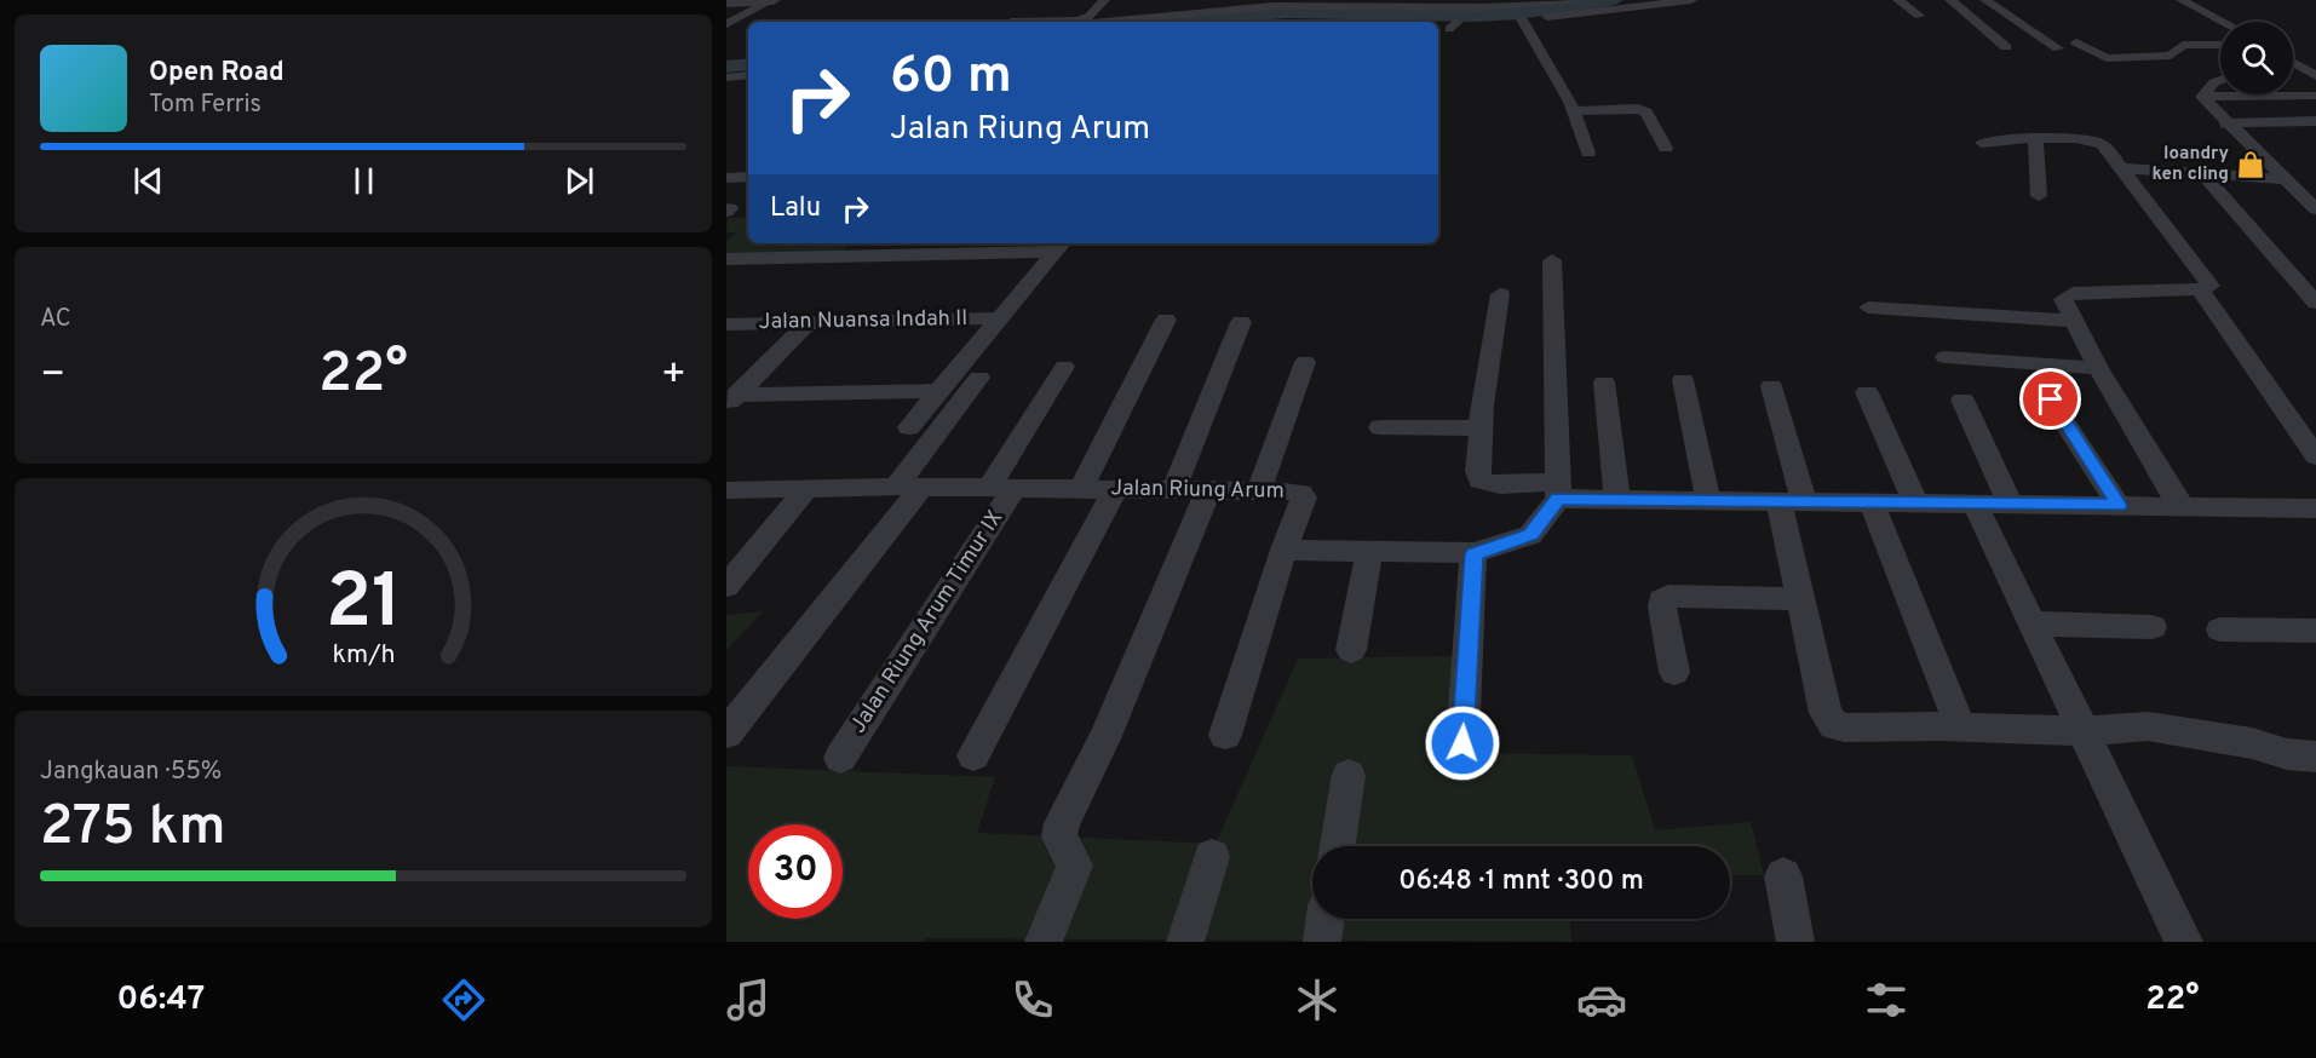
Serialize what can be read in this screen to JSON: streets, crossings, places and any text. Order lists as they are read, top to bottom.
{
  "streets": {
    "street": ["Jalan Nuansa Indah II", "Jalan Riung Arum", "Jalan Riung Arum Timur IX"]
  },
  "crossings": [
    ["Jalan Riung Arum", "Jalan Riung Arum Timur IX"]
  ],
  "places": {
    "shop": ["loandry ken cling"]
  },
  "page": {
    "turn": ["60 m", "Jalan Riung Arum"],
    "song": ["Open Road", "Tom Ferris"],
    "then": "Lalu",
    "tile": [
      "AC",
      ["Jangkauan · 55%", "275 km"]
    ],
    "heat": ["−", "22°", "+"],
    "limit": "30",
    "trip": "06:48 · 1 mnt · 300 m",
    "tabs": ["06:47", "22°"],
    "gauge": ["21", "km/h"]
  }
}
